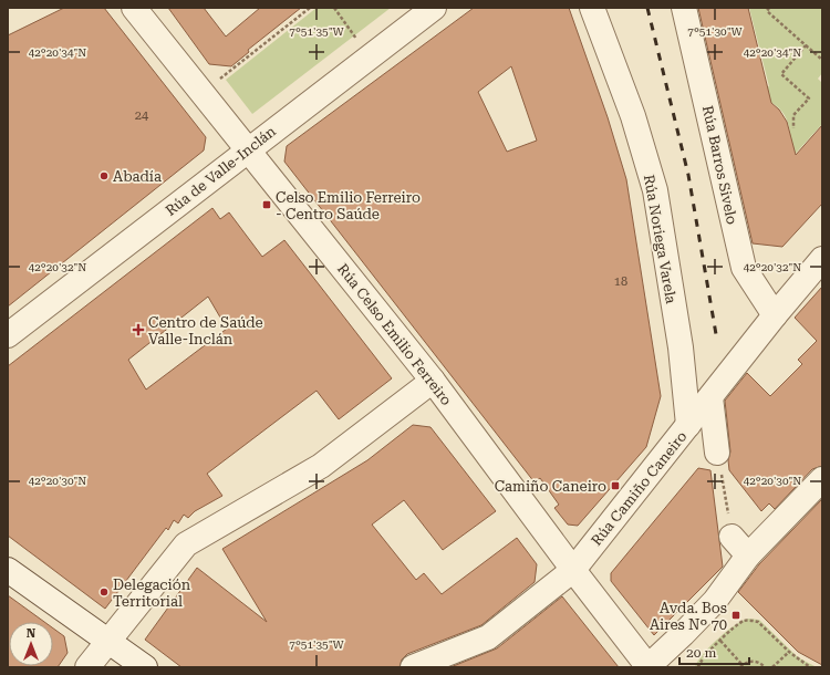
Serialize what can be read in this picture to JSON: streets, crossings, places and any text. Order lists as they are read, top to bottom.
{
  "streets": {
    "street": [
      "Rúa Barros Sivelo",
      "Rúa de Valle-Inclán",
      "Rúa Noriega Varela",
      "Rúa Celso Emilio Ferreiro",
      "Rúa Camiño Caneiro"
    ]
  },
  "crossings": [
    ["Rúa Barros Sivelo", "Rúa Camiño Caneiro"],
    ["Rúa de Valle-Inclán", "Rúa Celso Emilio Ferreiro"],
    ["Rúa Noriega Varela", "Rúa Camiño Caneiro"],
    ["Rúa Celso Emilio Ferreiro", "Rúa Camiño Caneiro"]
  ],
  "places": {
    "other": ["Abadía", "Delegación Territorial"],
    "transit": ["Celso Emilio Ferreiro - Centro Saúde", "Camiño Caneiro", "Avda. Bos Aires Nº 70"],
    "health": ["Centro de Saúde Valle-Inclán"]
  },
  "house_numbers": ["24", "18"],
  "scale_bar": "20 m",
  "north": "top",
  "coordinates": [
    "7°51'35\"W",
    "7°51'30\"W",
    "42°20'34\"N",
    "42°20'32\"N",
    "42°20'30\"N"
  ]
}
